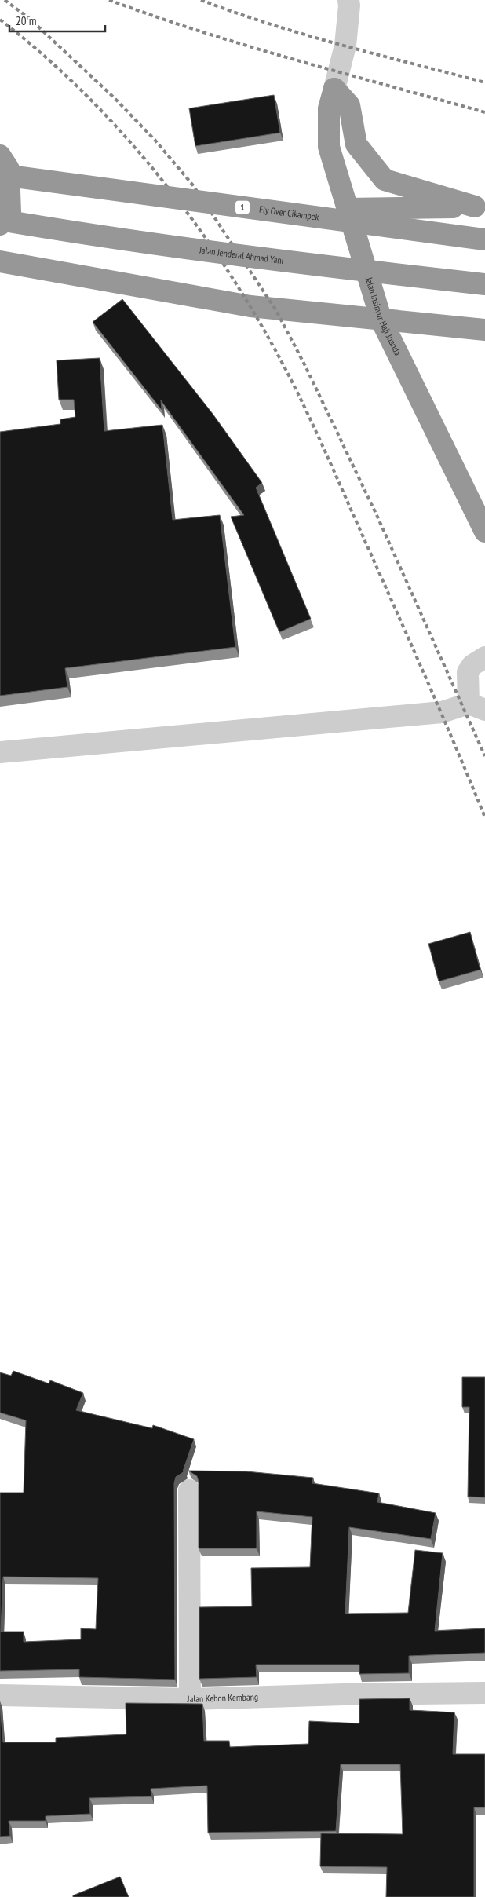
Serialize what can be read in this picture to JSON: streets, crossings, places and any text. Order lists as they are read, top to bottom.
{
  "streets": {
    "highway": [
      "1",
      "Fly Over Cikampek",
      "Jalan Jenderal Ahmad Yani",
      "Jalan Insinyur Haji Juanda"
    ],
    "street": ["Jalan Kebon Kembang"]
  },
  "scale_bar": "20 m"
}
